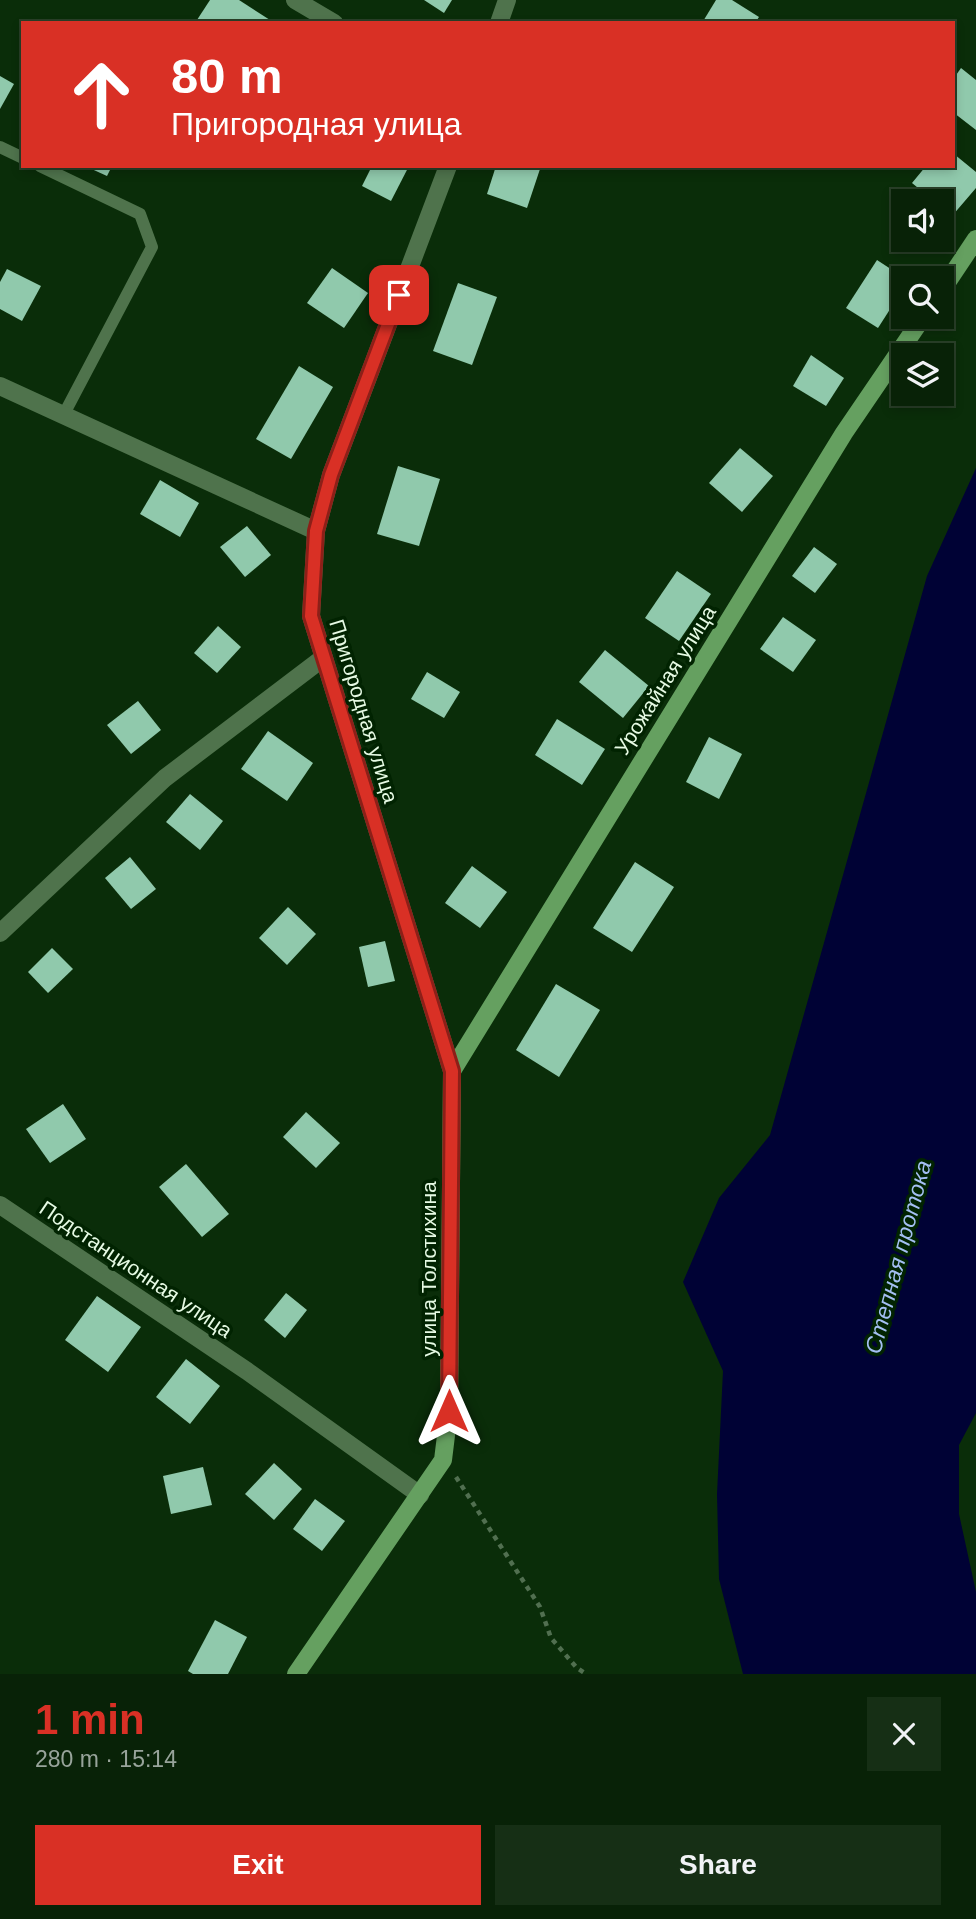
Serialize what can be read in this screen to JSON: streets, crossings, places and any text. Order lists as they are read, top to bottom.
{
  "streets": {
    "street": [
      "Урожайная улица",
      "Пригородная улица",
      "Подстанционная улица",
      "улица Толстихина"
    ]
  },
  "crossings": [
    ["Урожайная улица", "Пригородная улица"],
    ["Урожайная улица", "улица Толстихина"],
    ["Пригородная улица", "улица Толстихина"],
    ["Подстанционная улица", "улица Толстихина"]
  ],
  "water": ["Степная протока"],
  "page": {
    "turn": ["80 m", "Пригородная улица"],
    "heading": ["1 min", "280 m · 15:14"],
    "buttons": ["Exit", "Share"]
  }
}
